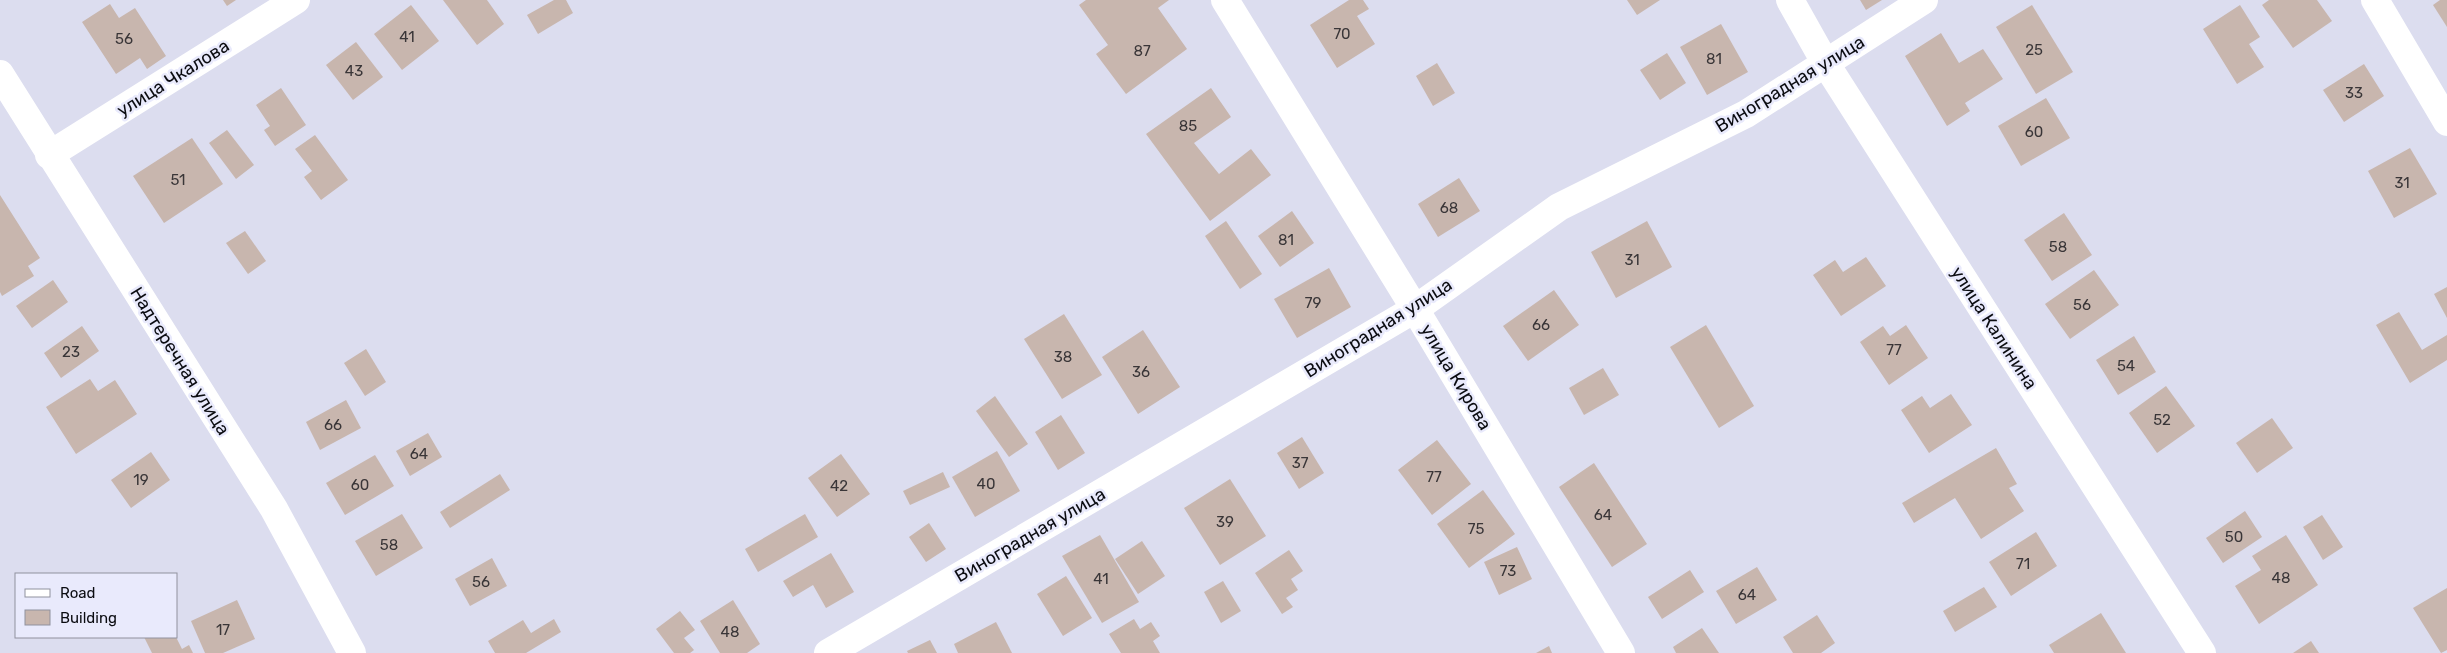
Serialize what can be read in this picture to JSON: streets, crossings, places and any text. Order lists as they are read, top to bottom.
{
  "streets": {
    "street": [
      "улица Чкалова",
      "Виноградная улица",
      "улица Калинина",
      "Надтеречная улица",
      "улица Кирова"
    ]
  },
  "crossings": [
    ["улица Чкалова", "Надтеречная улица"],
    ["Виноградная улица", "улица Калинина"],
    ["Виноградная улица", "улица Кирова"]
  ],
  "house_numbers": [
    "70",
    "41",
    "56",
    "25",
    "87",
    "81",
    "43",
    "33",
    "85",
    "60",
    "51",
    "31",
    "68",
    "81",
    "58",
    "31",
    "79",
    "56",
    "66",
    "77",
    "23",
    "38",
    "54",
    "36",
    "52",
    "66",
    "64",
    "37",
    "77",
    "19",
    "40",
    "60",
    "42",
    "64",
    "39",
    "75",
    "50",
    "58",
    "71",
    "73",
    "48",
    "41",
    "56",
    "64",
    "17",
    "48"
  ],
  "legend": ["Road", "Building"]
}
